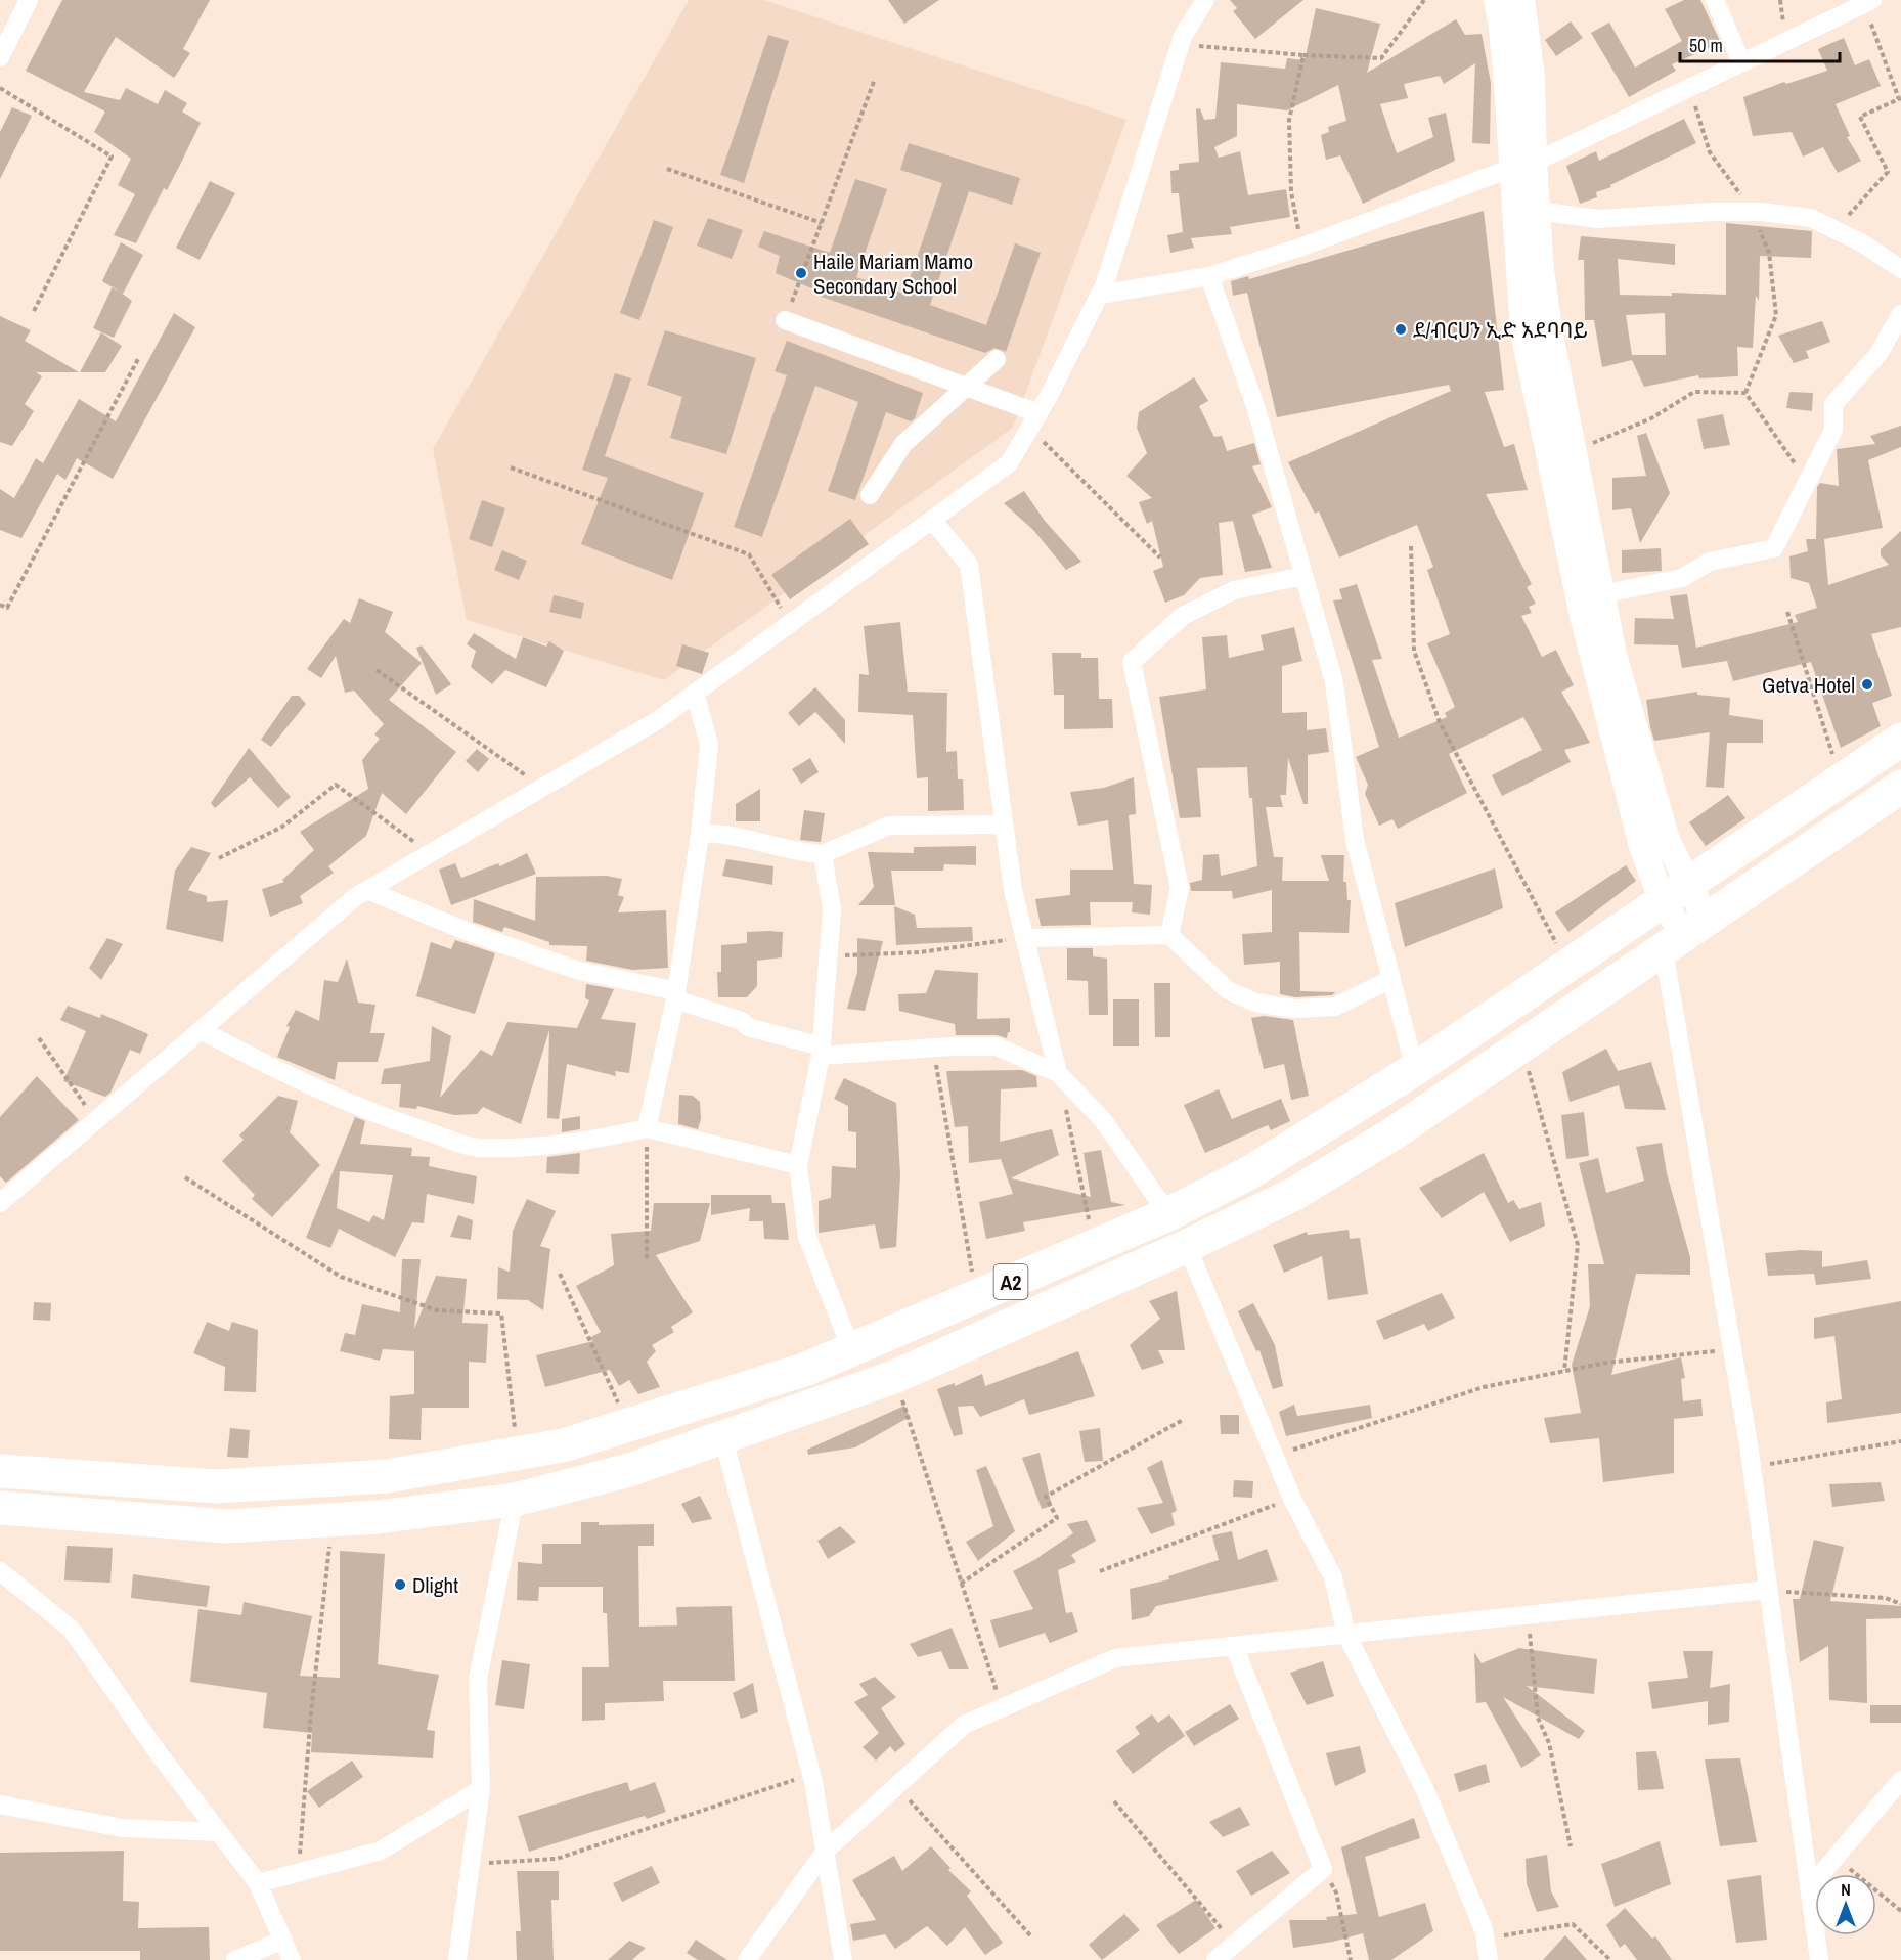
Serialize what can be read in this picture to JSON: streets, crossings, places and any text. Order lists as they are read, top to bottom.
{
  "streets": {
    "highway": ["A2"]
  },
  "places": [
    "Haile Mariam Mamo Secondary School",
    "ደ/ብርሀን ኢድ አደባባይ",
    "Getva Hotel",
    "Dlight"
  ],
  "scale_bar": "50 m",
  "north": "top"
}
